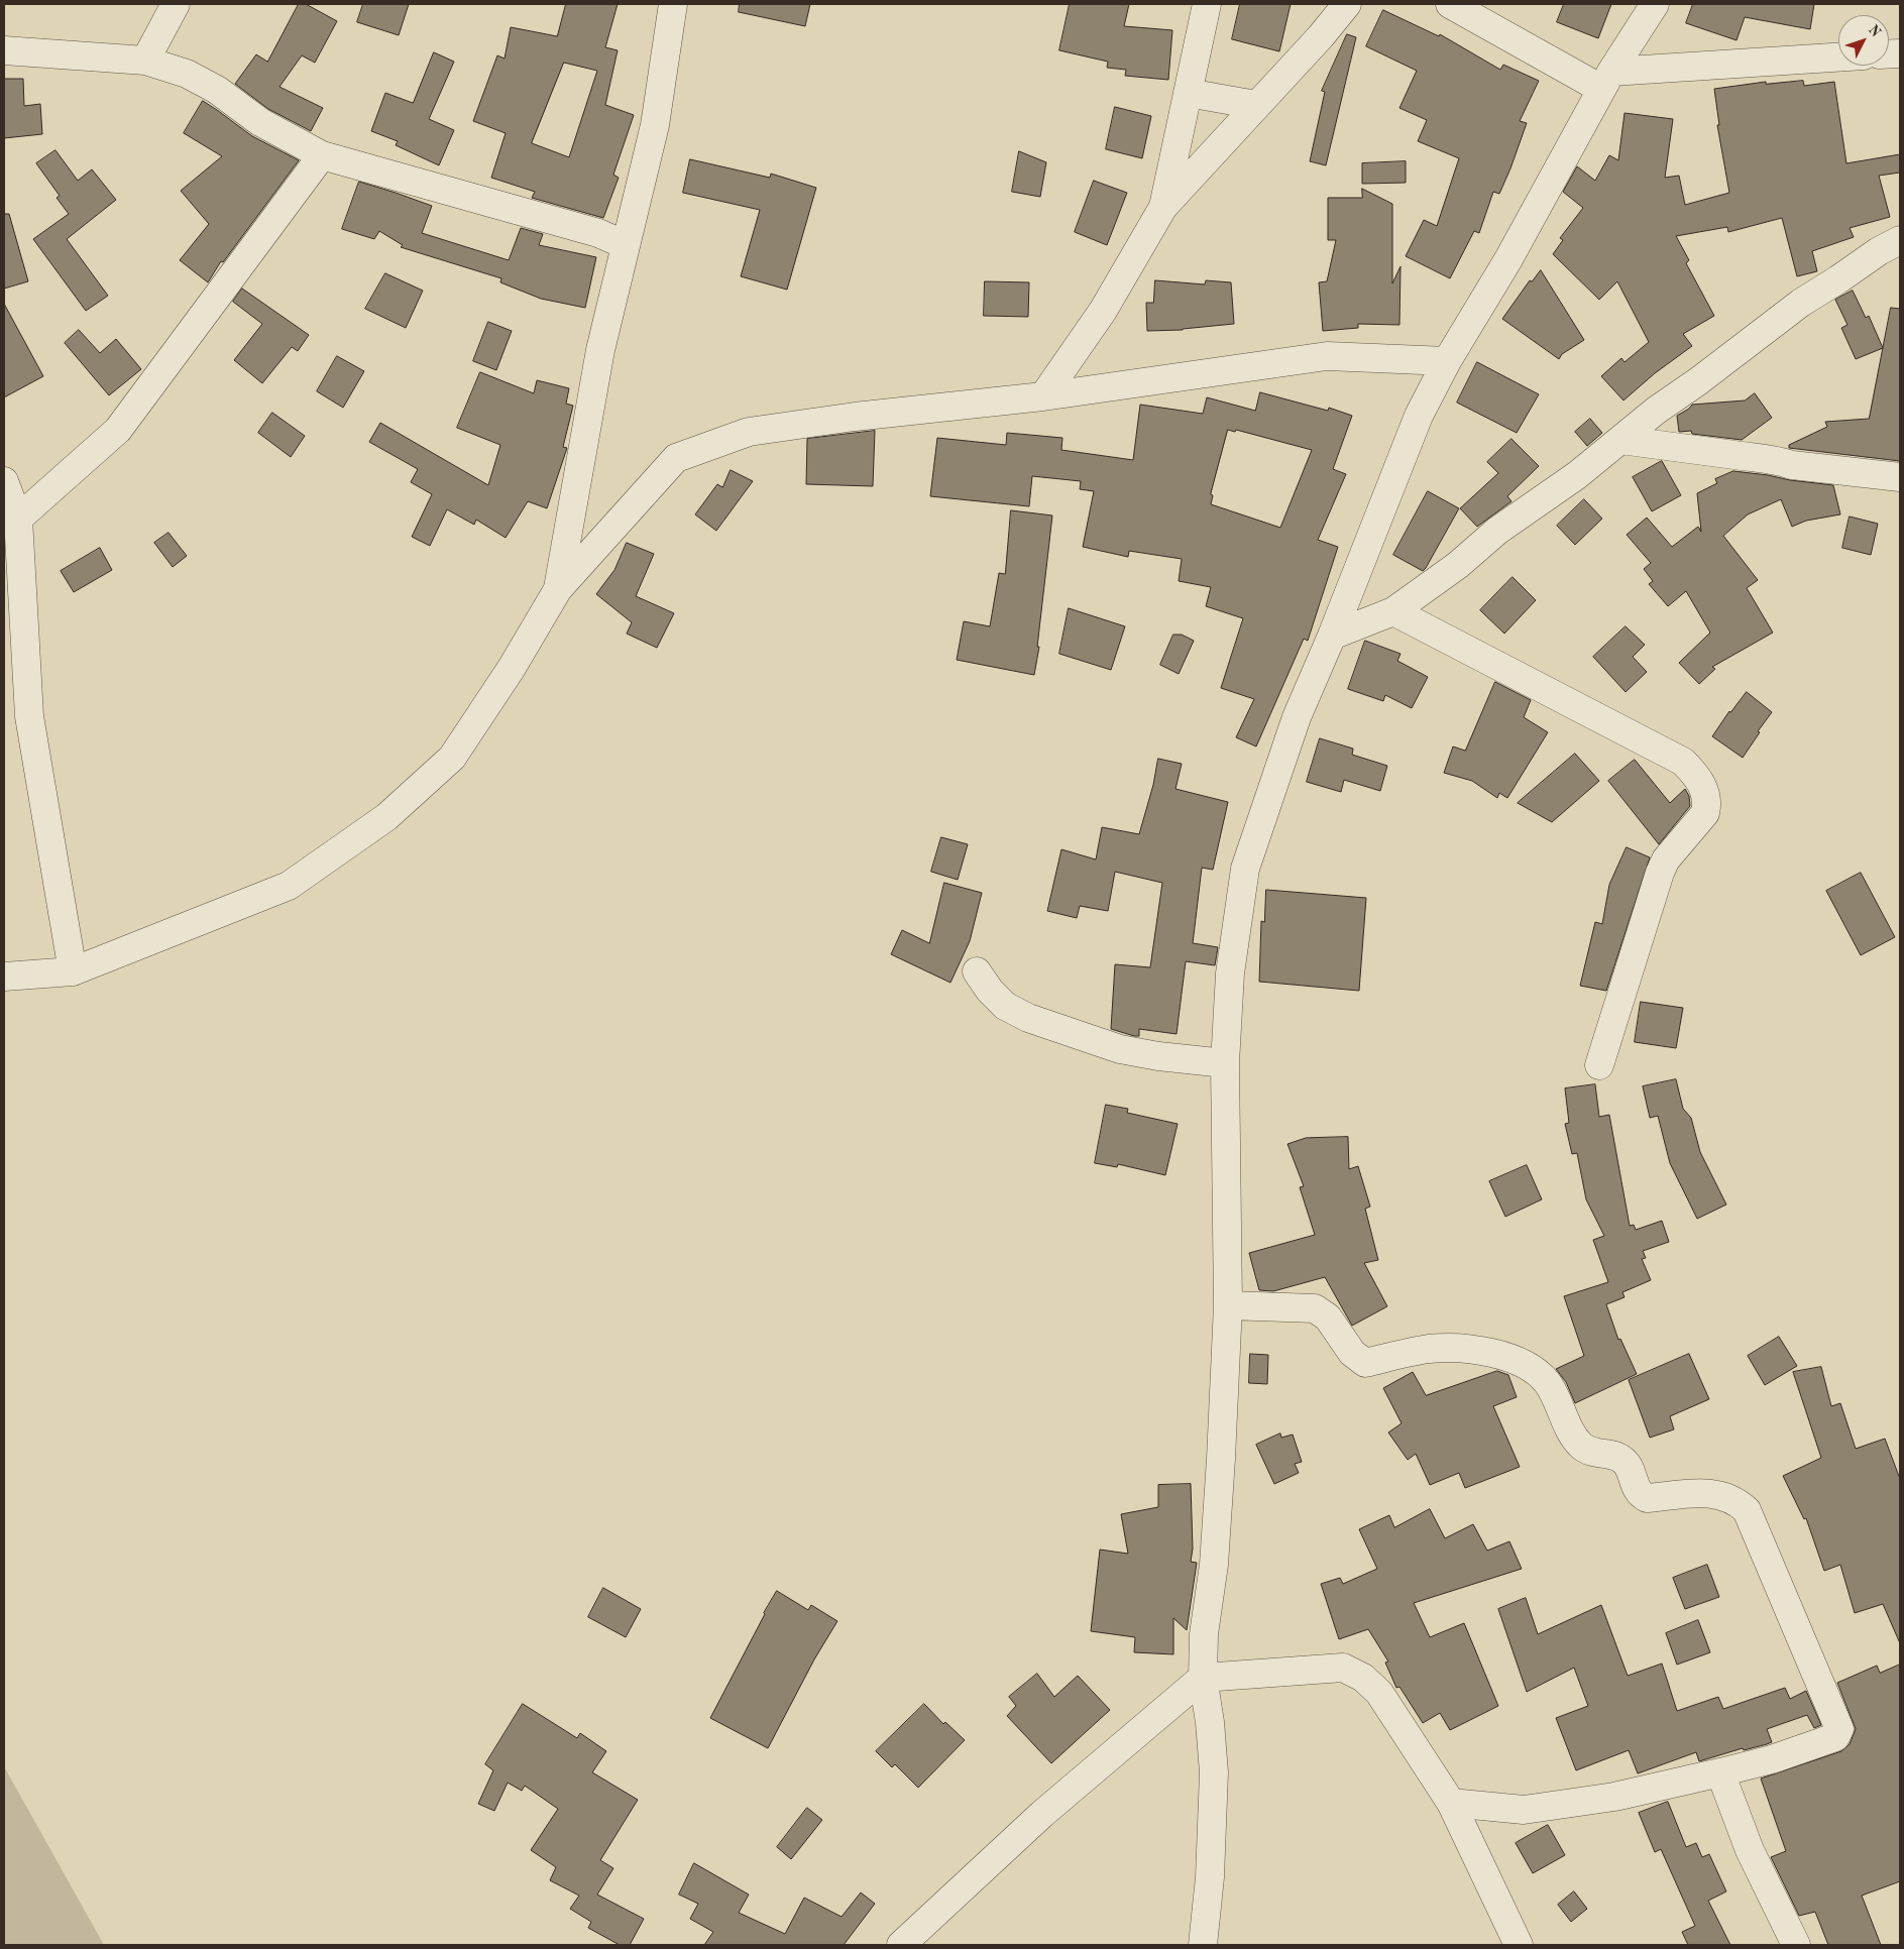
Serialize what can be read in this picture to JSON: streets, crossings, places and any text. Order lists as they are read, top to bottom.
{
  "north": "top right"
}
